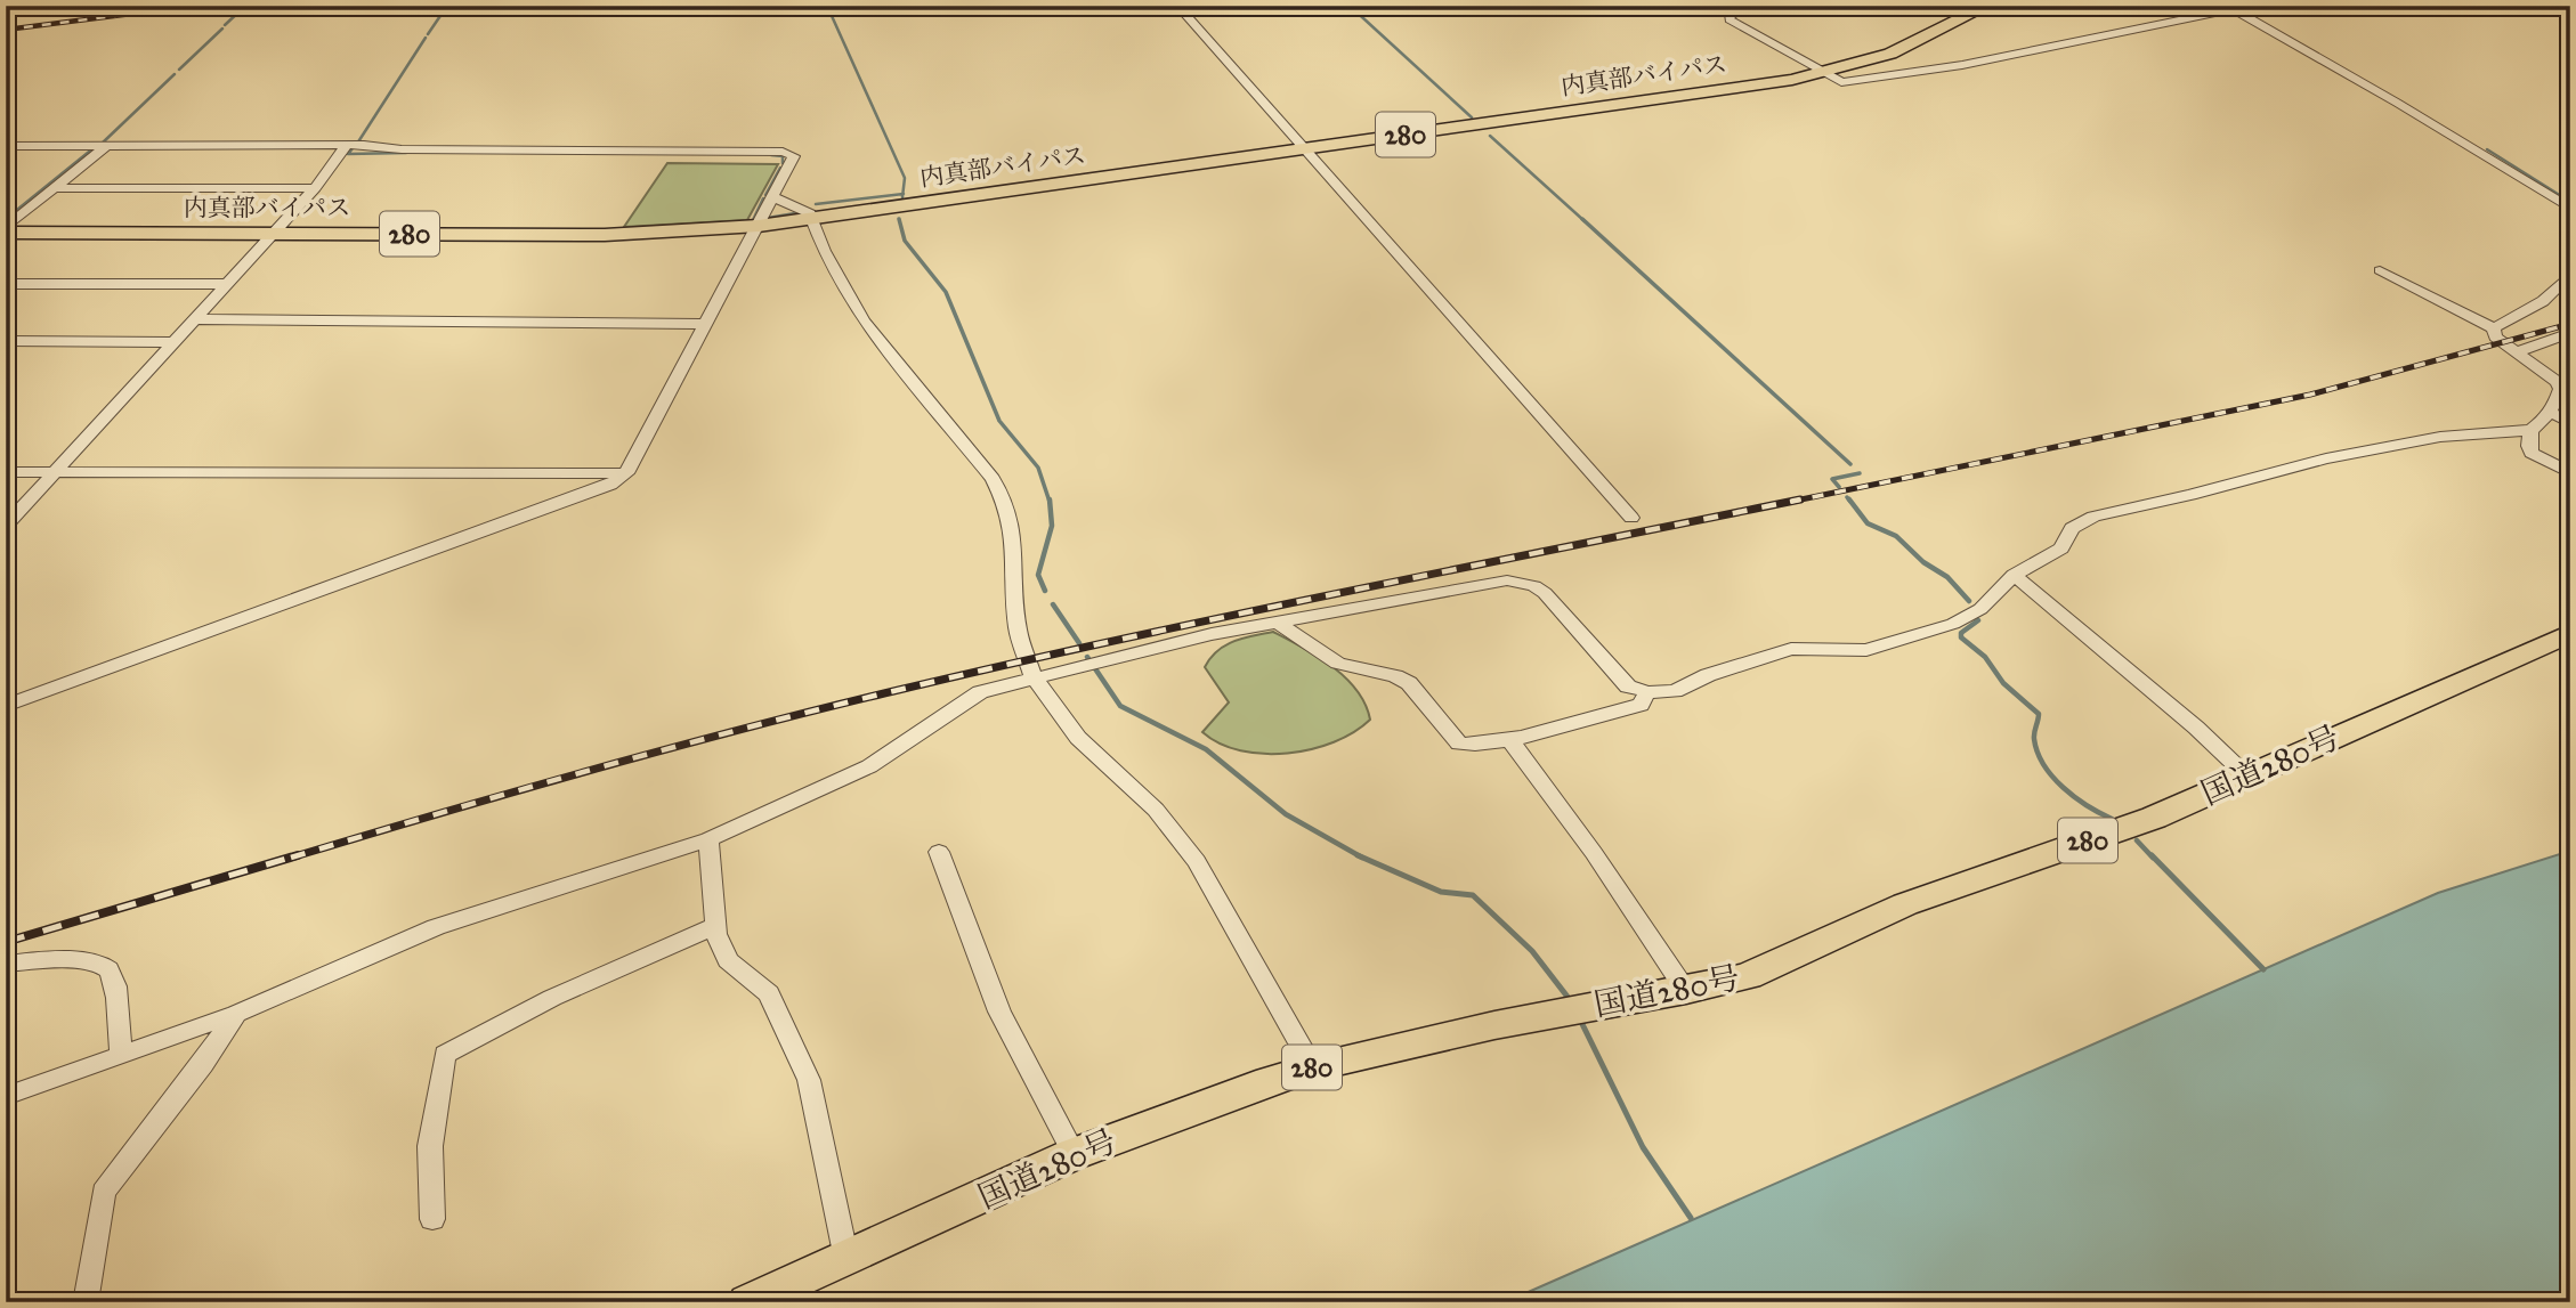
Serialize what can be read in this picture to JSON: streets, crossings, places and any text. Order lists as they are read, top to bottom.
{
  "streets": {
    "highway": ["内真部バイパス", "280", "国道280号"]
  }
}
